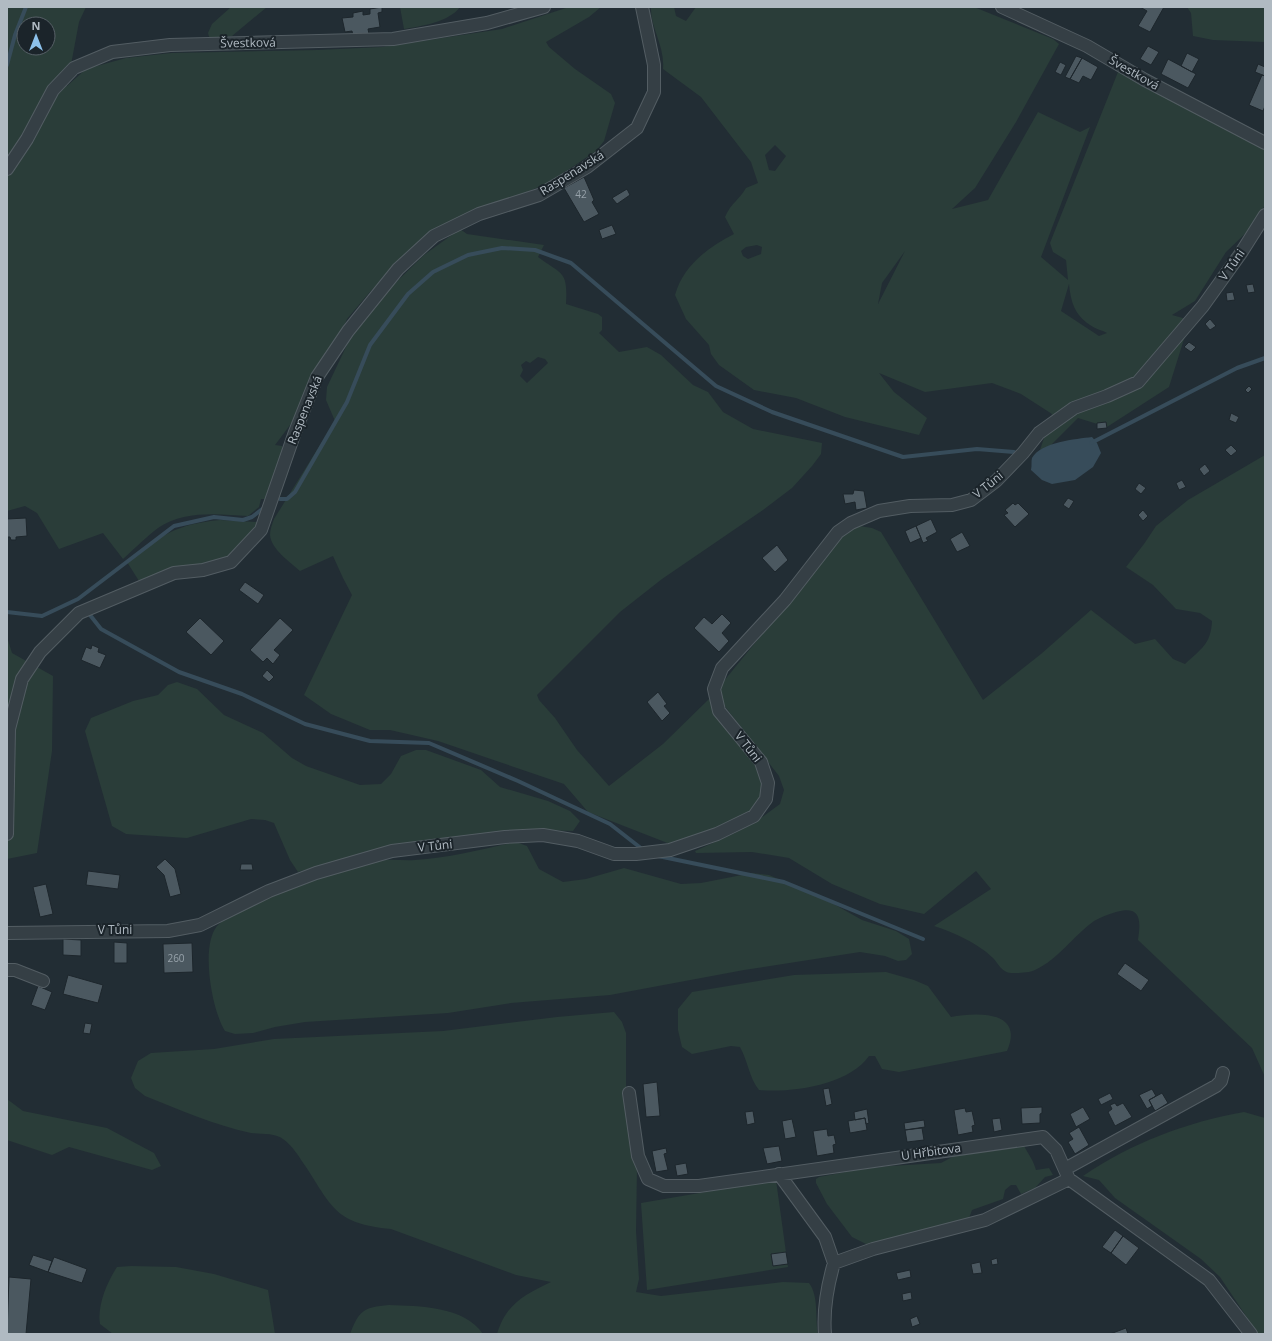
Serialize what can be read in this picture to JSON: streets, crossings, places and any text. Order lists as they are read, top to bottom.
{
  "streets": {
    "street": [
      "Švestková",
      "Raspenavská",
      "V Tůni",
      "U Hřbitova"
    ]
  },
  "house_numbers": ["42", "260"],
  "north": "top"
}
